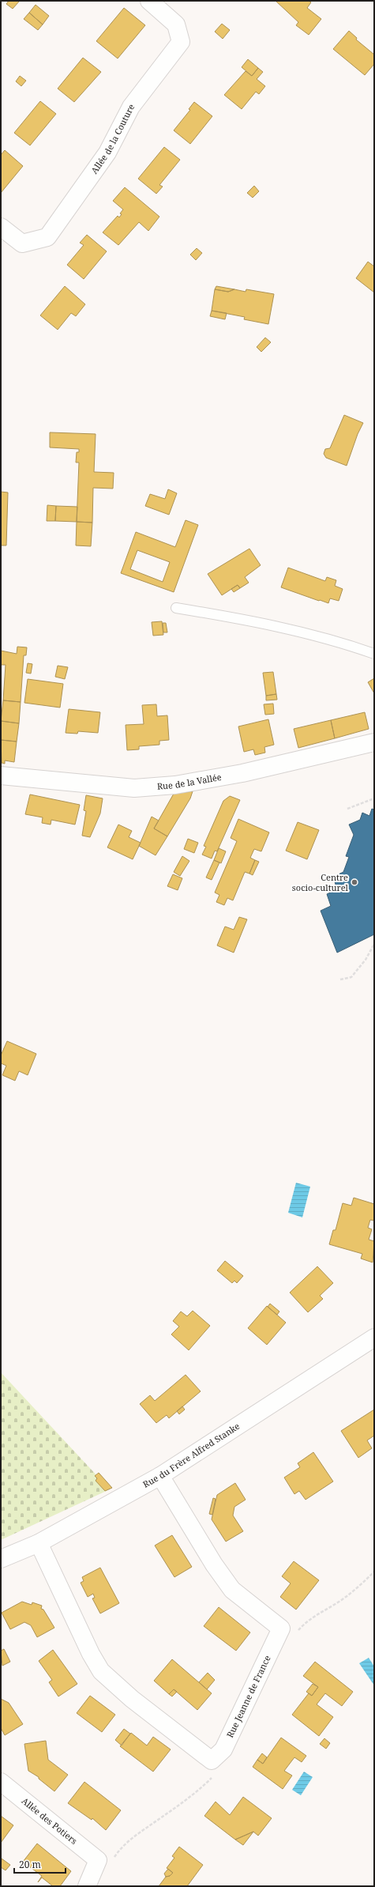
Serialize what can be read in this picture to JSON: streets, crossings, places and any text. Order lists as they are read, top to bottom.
{
  "streets": {
    "street": [
      "Allée de la Couture",
      "Rue de la Vallée",
      "Rue du Frère Alfred Stanke",
      "Rue Jeanne de France",
      "Allée des Potiers"
    ]
  },
  "crossings": [
    ["Rue du Frère Alfred Stanke", "Rue Jeanne de France"]
  ],
  "places": ["Centre socio-culturel"],
  "scale_bar": "20 m"
}
